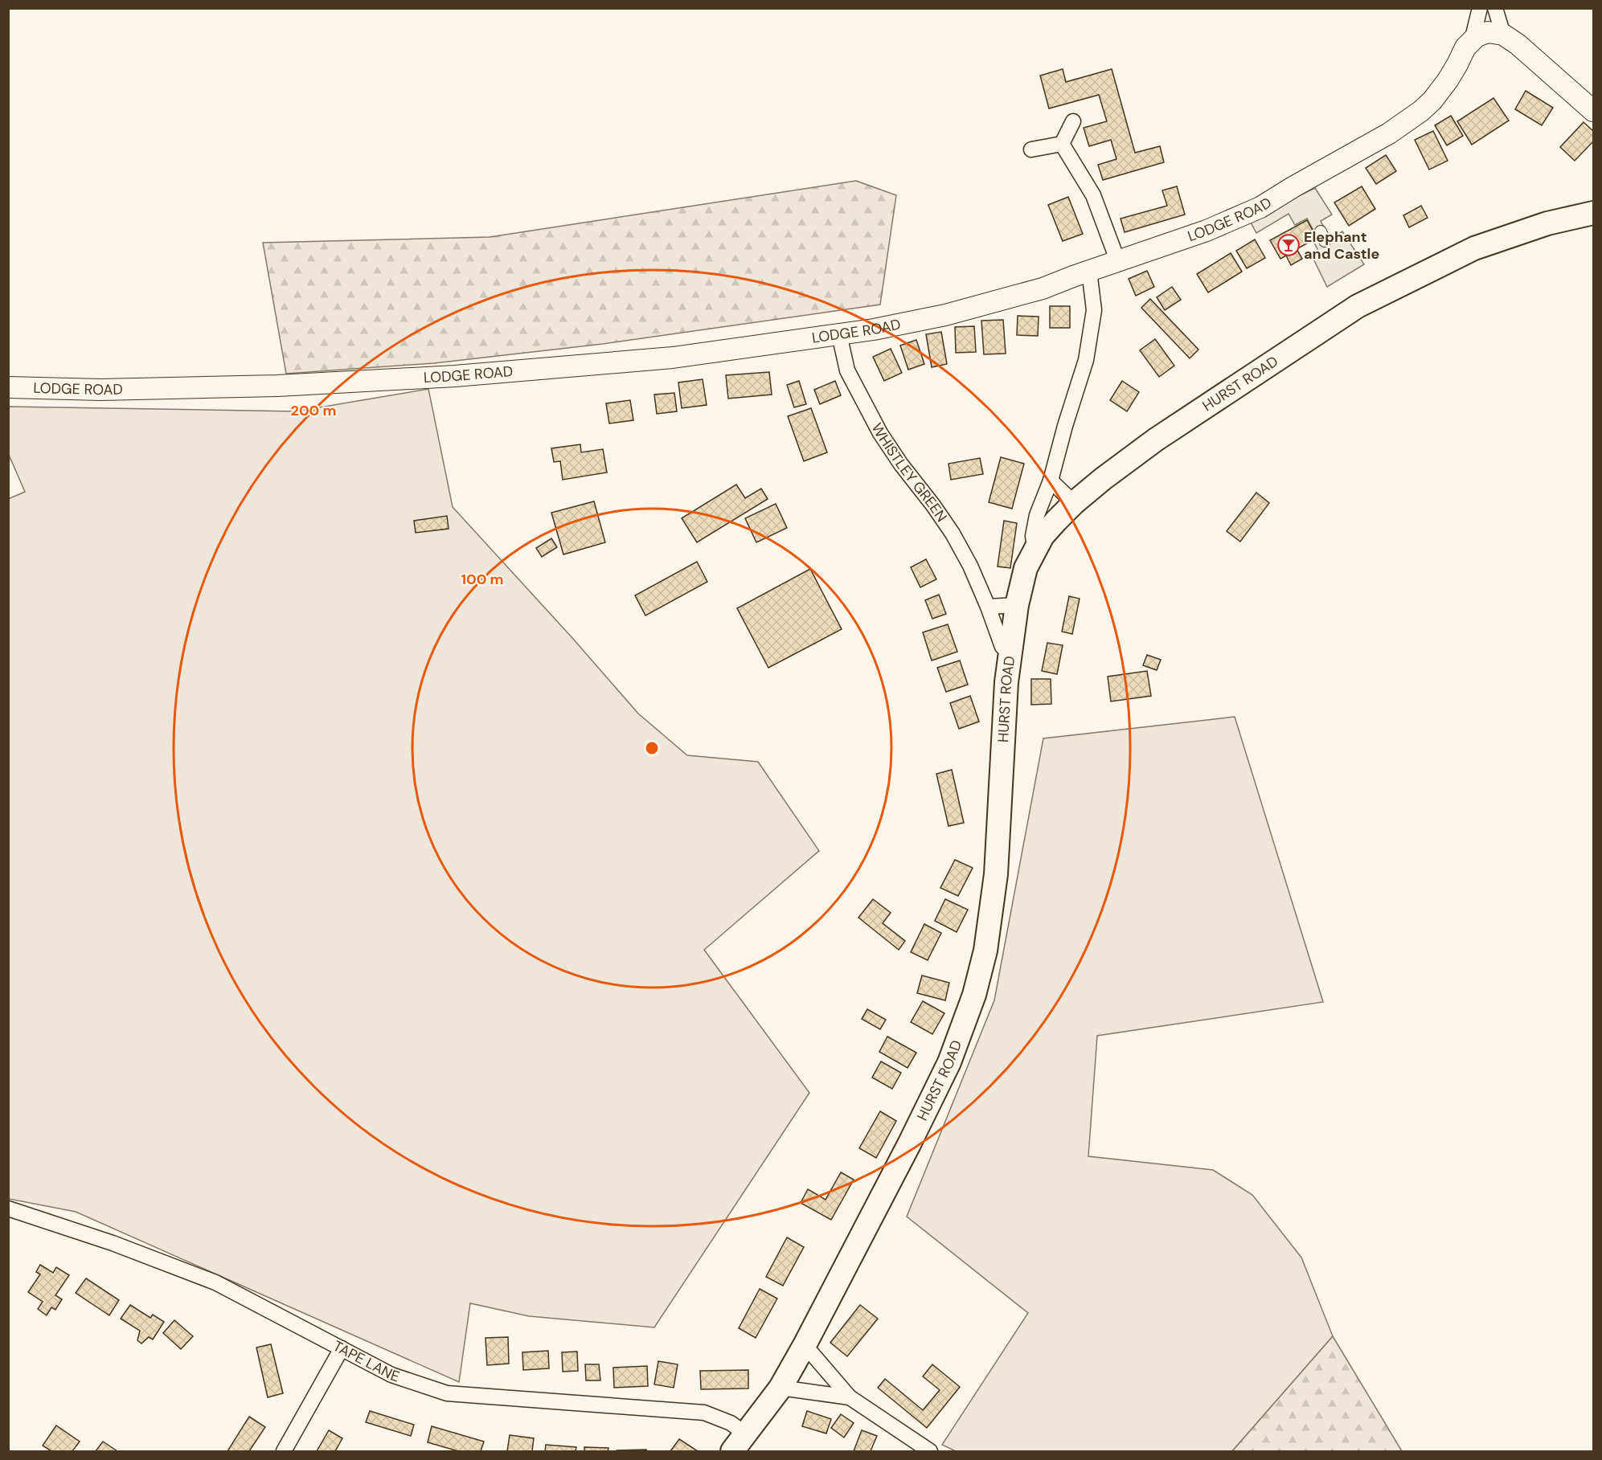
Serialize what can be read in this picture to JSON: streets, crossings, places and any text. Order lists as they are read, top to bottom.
{
  "streets": {
    "main road": ["LODGE ROAD", "HURST ROAD"],
    "street": ["WHISTLEY GREEN", "TAPE LANE"]
  },
  "crossings": [
    ["LODGE ROAD", "WHISTLEY GREEN"],
    ["HURST ROAD", "WHISTLEY GREEN"],
    ["HURST ROAD", "TAPE LANE"]
  ],
  "places": {
    "bar": ["Elephant and Castle"]
  },
  "rings": ["200 m", "100 m"]
}
